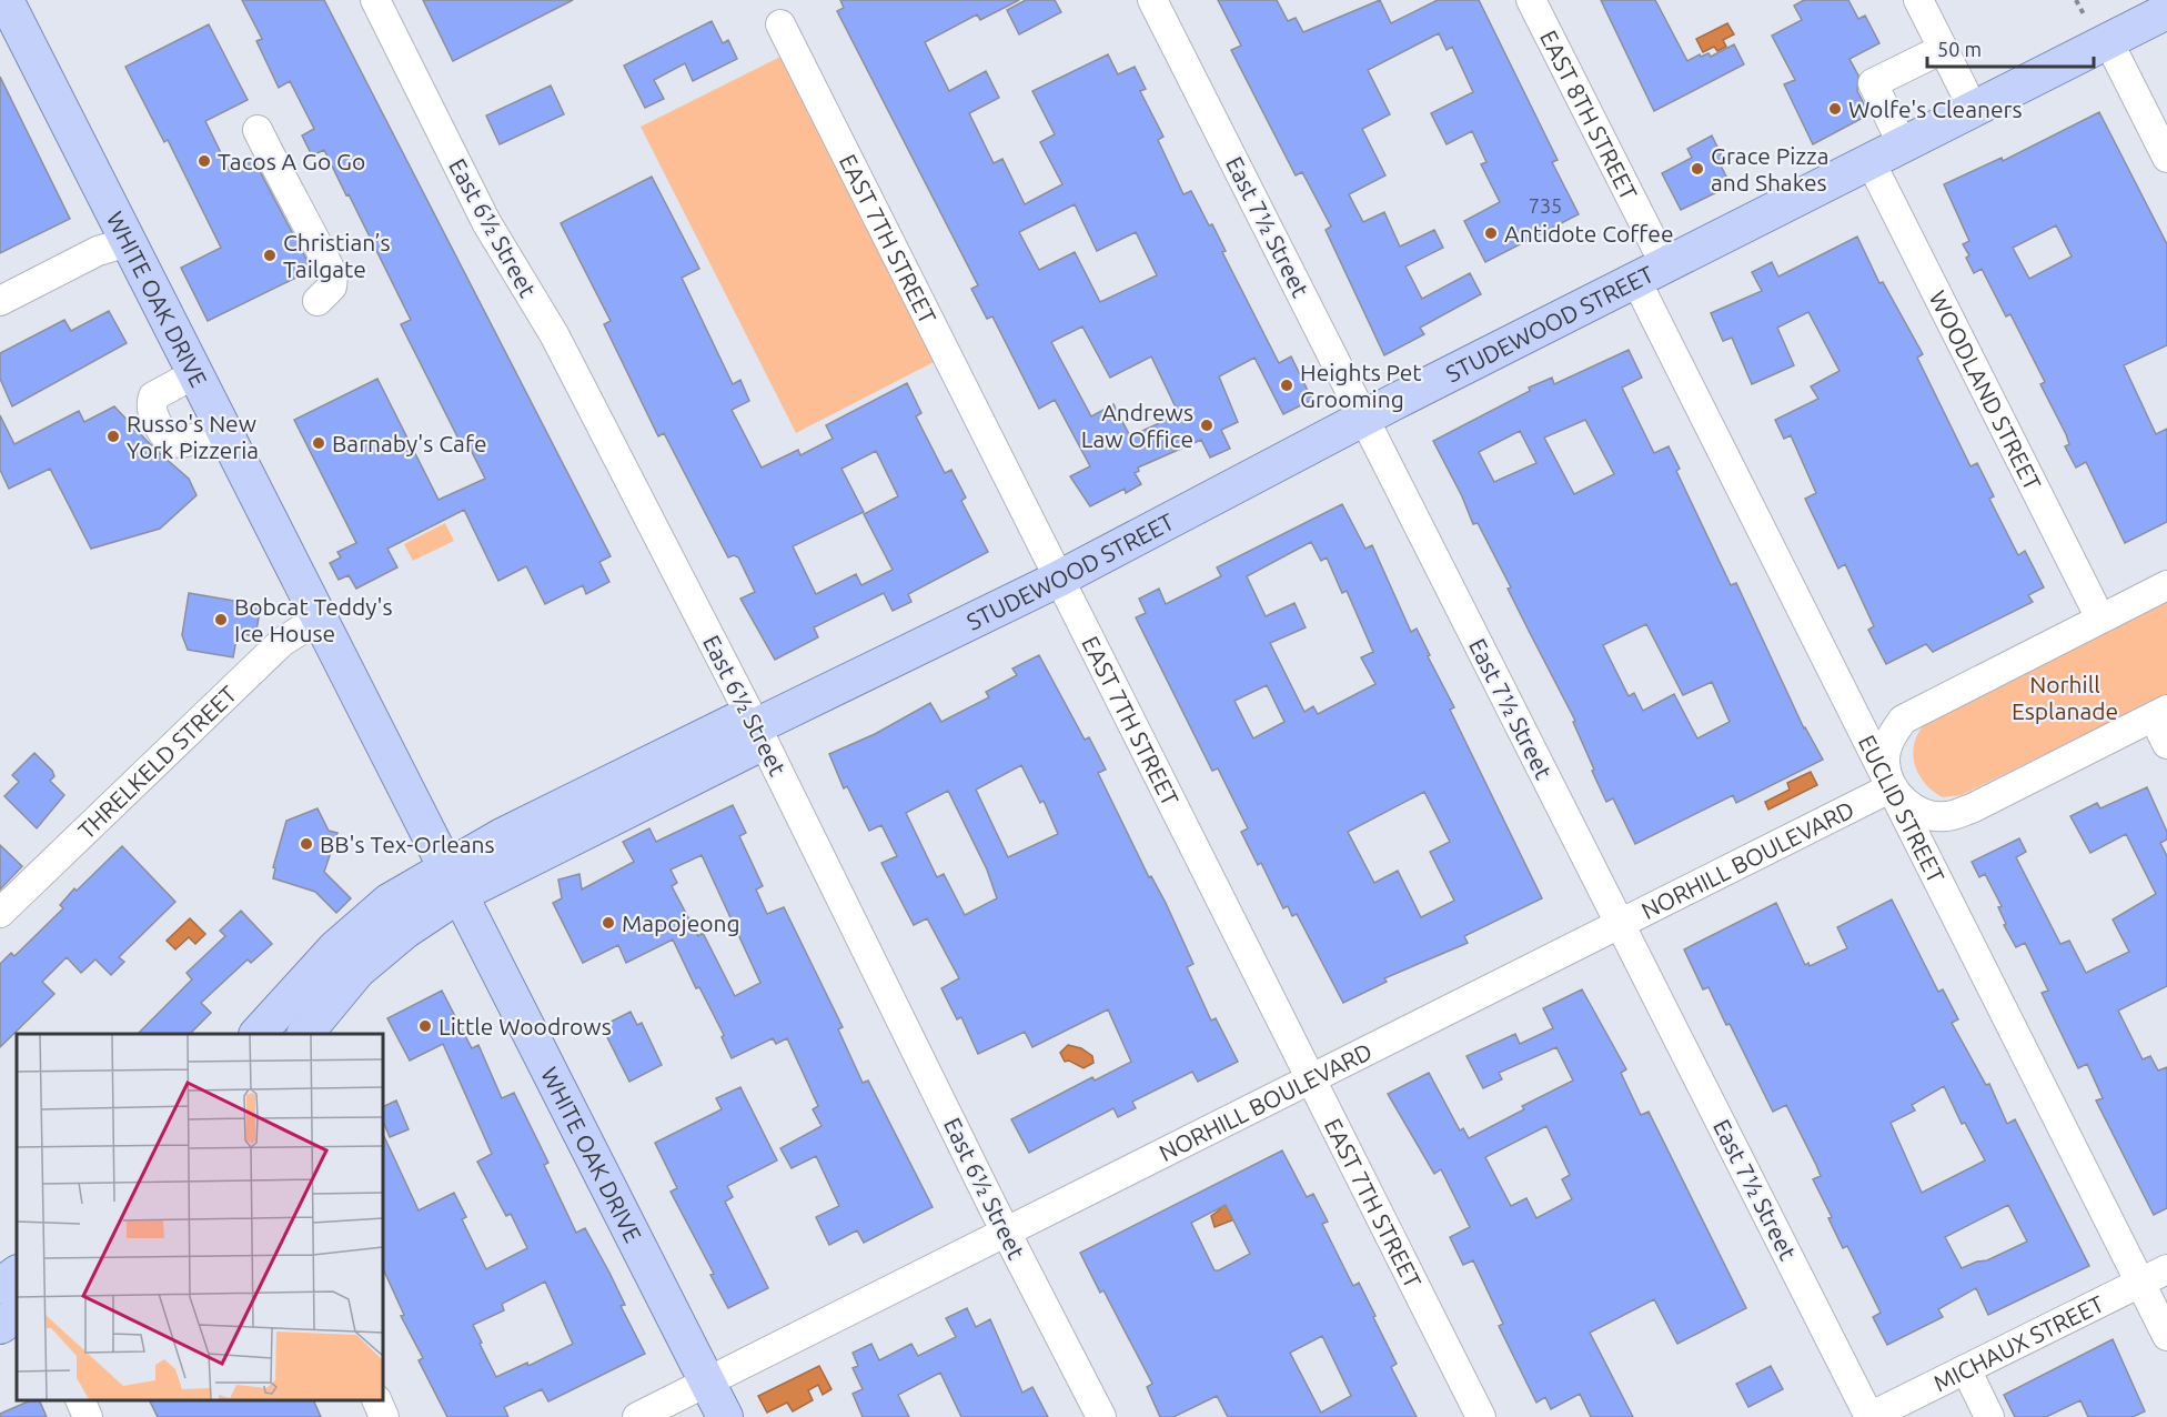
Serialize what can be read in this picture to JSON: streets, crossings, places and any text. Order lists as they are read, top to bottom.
{
  "streets": {
    "main road": ["WHITE OAK DRIVE", "STUDEWOOD STREET"],
    "street": [
      "EAST 8TH STREET",
      "East 7½ Street",
      "East 6½ Street",
      "EAST 7TH STREET",
      "WOODLAND STREET",
      "THRELKELD STREET",
      "EUCLID STREET",
      "NORHILL BOULEVARD",
      "MICHAUX STREET"
    ]
  },
  "crossings": [
    ["EAST 8TH STREET", "STUDEWOOD STREET"],
    ["EAST 8TH STREET", "EUCLID STREET"],
    ["East 7½ Street", "STUDEWOOD STREET"],
    ["East 7½ Street", "NORHILL BOULEVARD"],
    ["East 7½ Street", "MICHAUX STREET"],
    ["East 6½ Street", "STUDEWOOD STREET"],
    ["East 6½ Street", "NORHILL BOULEVARD"],
    ["EAST 7TH STREET", "STUDEWOOD STREET"],
    ["EAST 7TH STREET", "NORHILL BOULEVARD"],
    ["WHITE OAK DRIVE", "THRELKELD STREET"],
    ["WHITE OAK DRIVE", "NORHILL BOULEVARD"],
    ["STUDEWOOD STREET", "WOODLAND STREET"],
    ["STUDEWOOD STREET", "EUCLID STREET"],
    ["EUCLID STREET", "NORHILL BOULEVARD"],
    ["EUCLID STREET", "MICHAUX STREET"]
  ],
  "parks": ["Norhill Esplanade"],
  "places": [
    "Wolfe's Cleaners",
    "Tacos A Go Go",
    "Grace Pizza and Shakes",
    "Antidote Coffee",
    "Christian’s Tailgate",
    "Heights Pet Grooming",
    "Andrews Law Office",
    "Russo's New York Pizzeria",
    "Barnaby's Cafe",
    "Bobcat Teddy's Ice House",
    "BB's Tex-Orleans",
    "Mapojeong",
    "Little Woodrows"
  ],
  "house_numbers": ["735"],
  "scale_bar": "50 m"
}
